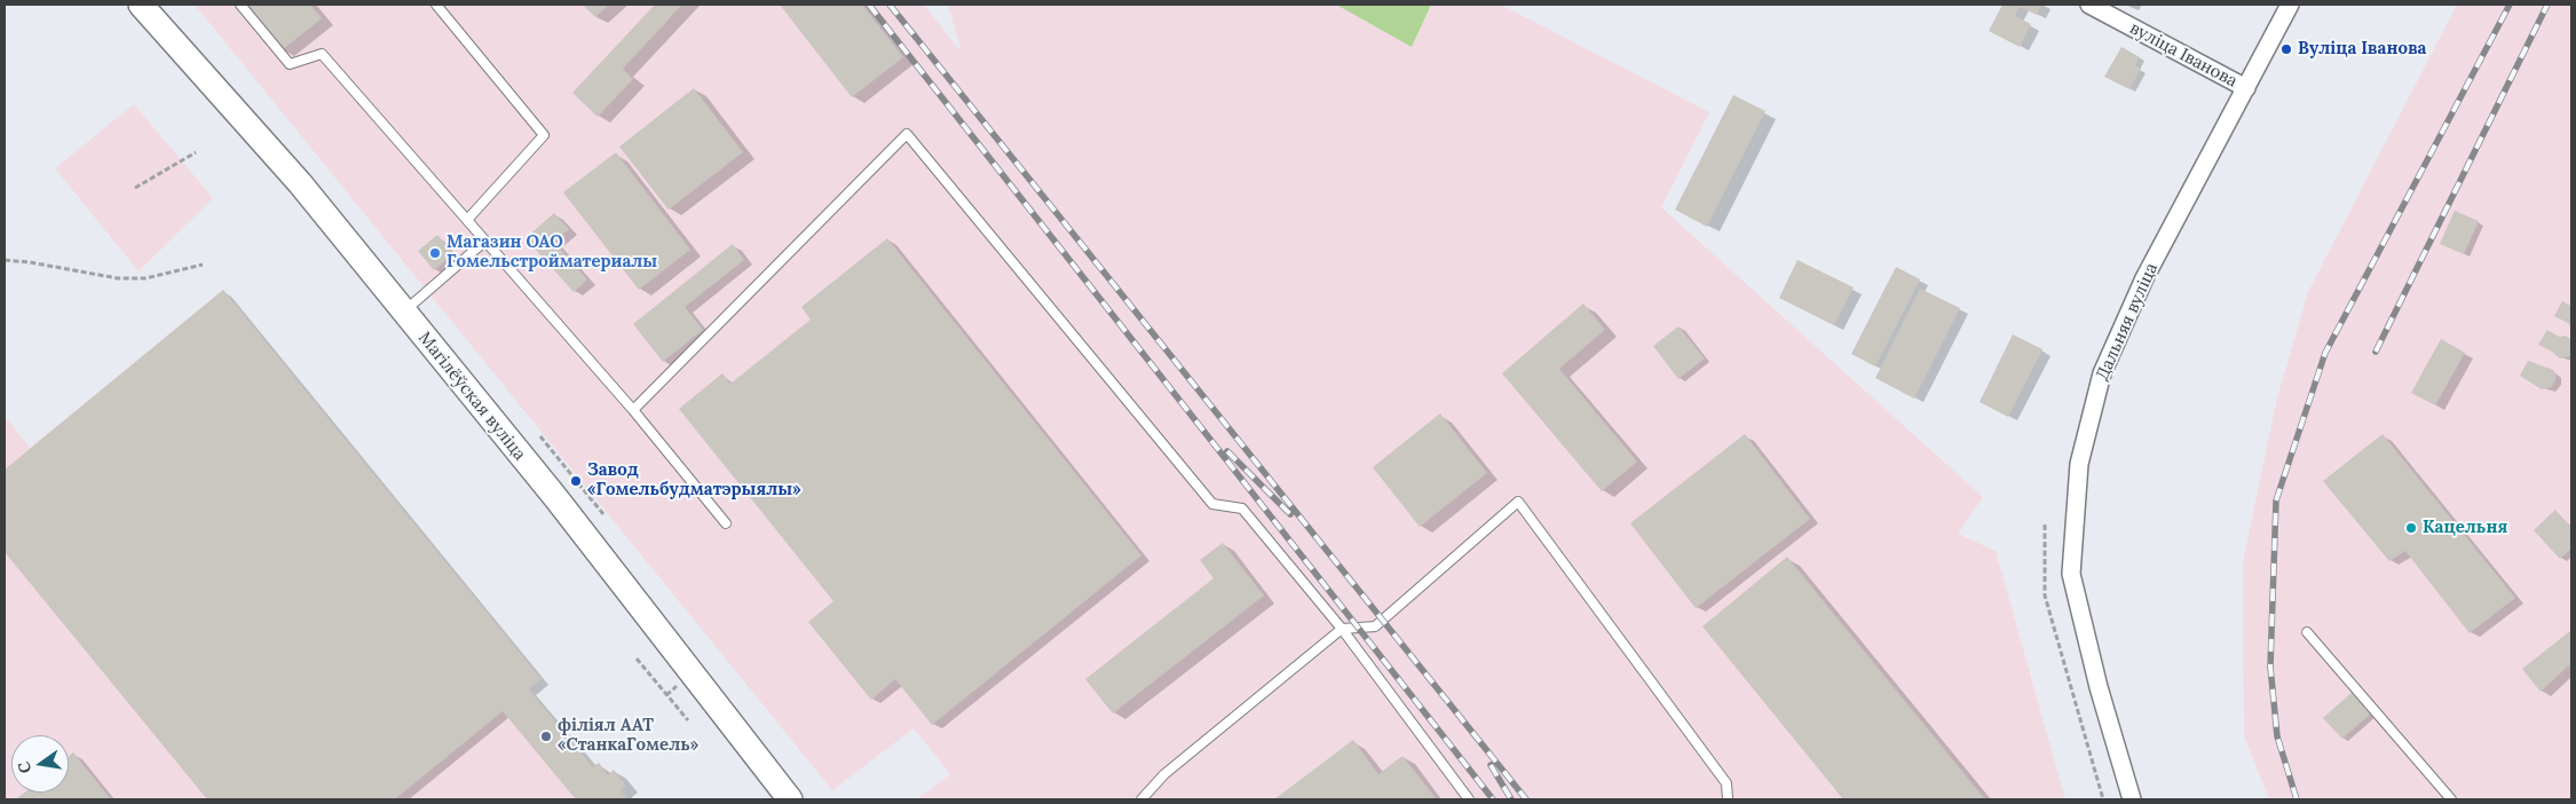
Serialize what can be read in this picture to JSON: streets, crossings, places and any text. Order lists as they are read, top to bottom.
{
  "streets": {
    "street": ["вуліца Іванова", "Дальняя вуліца", "Магілёўская вуліца"]
  },
  "crossings": [
    ["вуліца Іванова", "Дальняя вуліца"]
  ],
  "places": [
    "Вуліца Іванова",
    "Магазин ОАО Гомельстройматериалы",
    "Завод «Гомельбудматэрыялы»",
    "Кацельня",
    "філіял ААТ «СтанкаГомель»"
  ],
  "north": "left"
}
